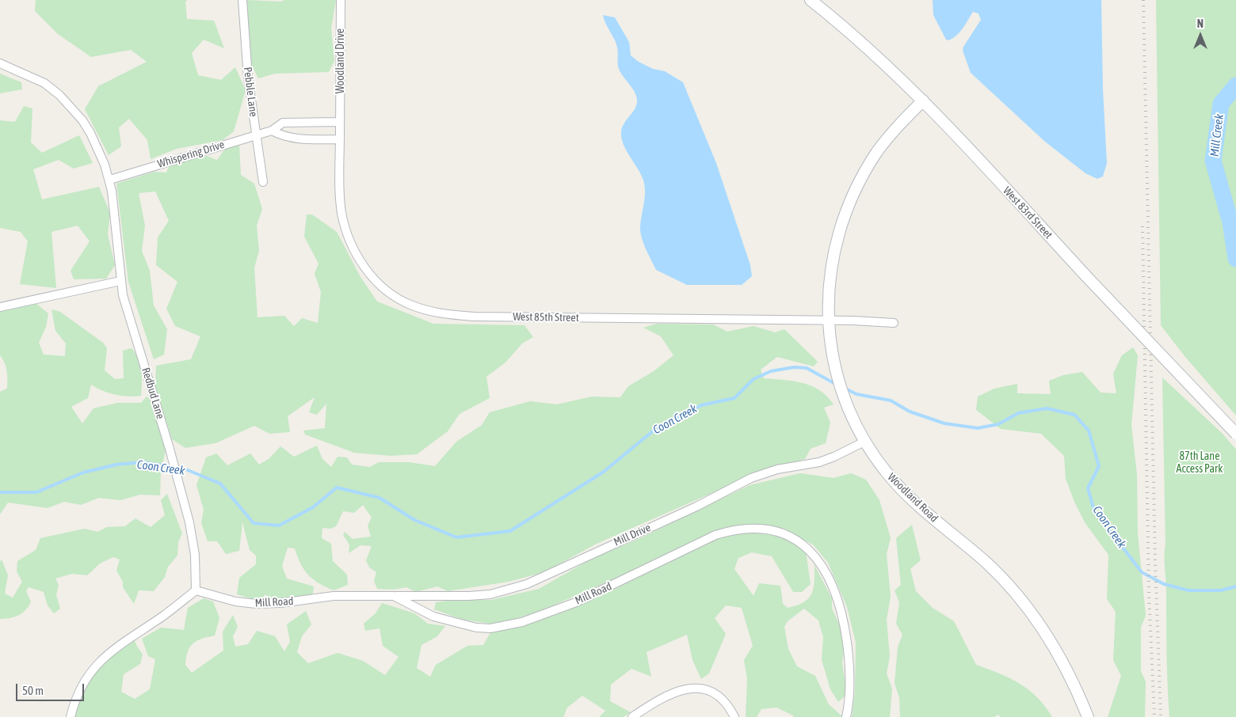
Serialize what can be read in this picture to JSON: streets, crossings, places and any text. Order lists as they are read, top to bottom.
{
  "streets": {
    "main road": ["West 83rd Street", "Woodland Road"],
    "street": [
      "Woodland Drive",
      "Pebble Lane",
      "Whispering Drive",
      "West 85th Street",
      "Redbud Lane",
      "Mill Drive",
      "Mill Road"
    ]
  },
  "crossings": [
    ["Woodland Drive", "Whispering Drive"],
    ["Woodland Drive", "West 85th Street"],
    ["Pebble Lane", "Whispering Drive"],
    ["Whispering Drive", "West 85th Street"],
    ["Whispering Drive", "Redbud Lane"],
    ["West 83rd Street", "Woodland Road"],
    ["West 85th Street", "Woodland Road"],
    ["Redbud Lane", "Mill Road"],
    ["Woodland Road", "Mill Drive"],
    ["Mill Drive", "Mill Road"]
  ],
  "water": ["Mill Creek", "Coon Creek"],
  "parks": ["87th Lane Access Park"],
  "scale_bar": "50 m",
  "north": "top"
}
